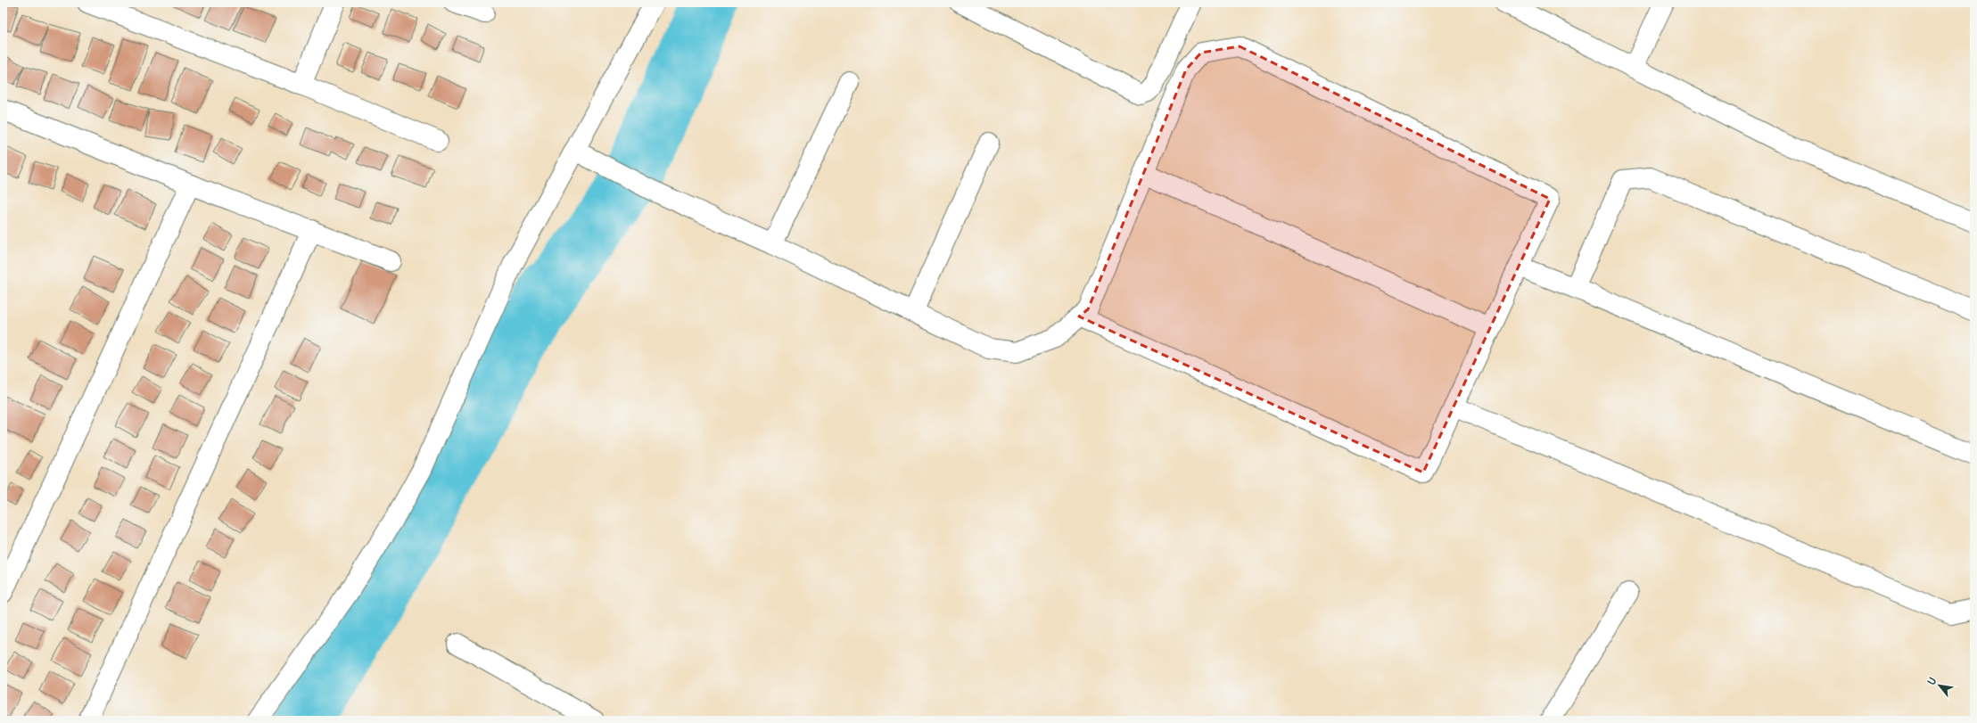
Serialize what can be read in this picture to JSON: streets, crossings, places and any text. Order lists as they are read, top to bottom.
{
  "north": "top left"
}
